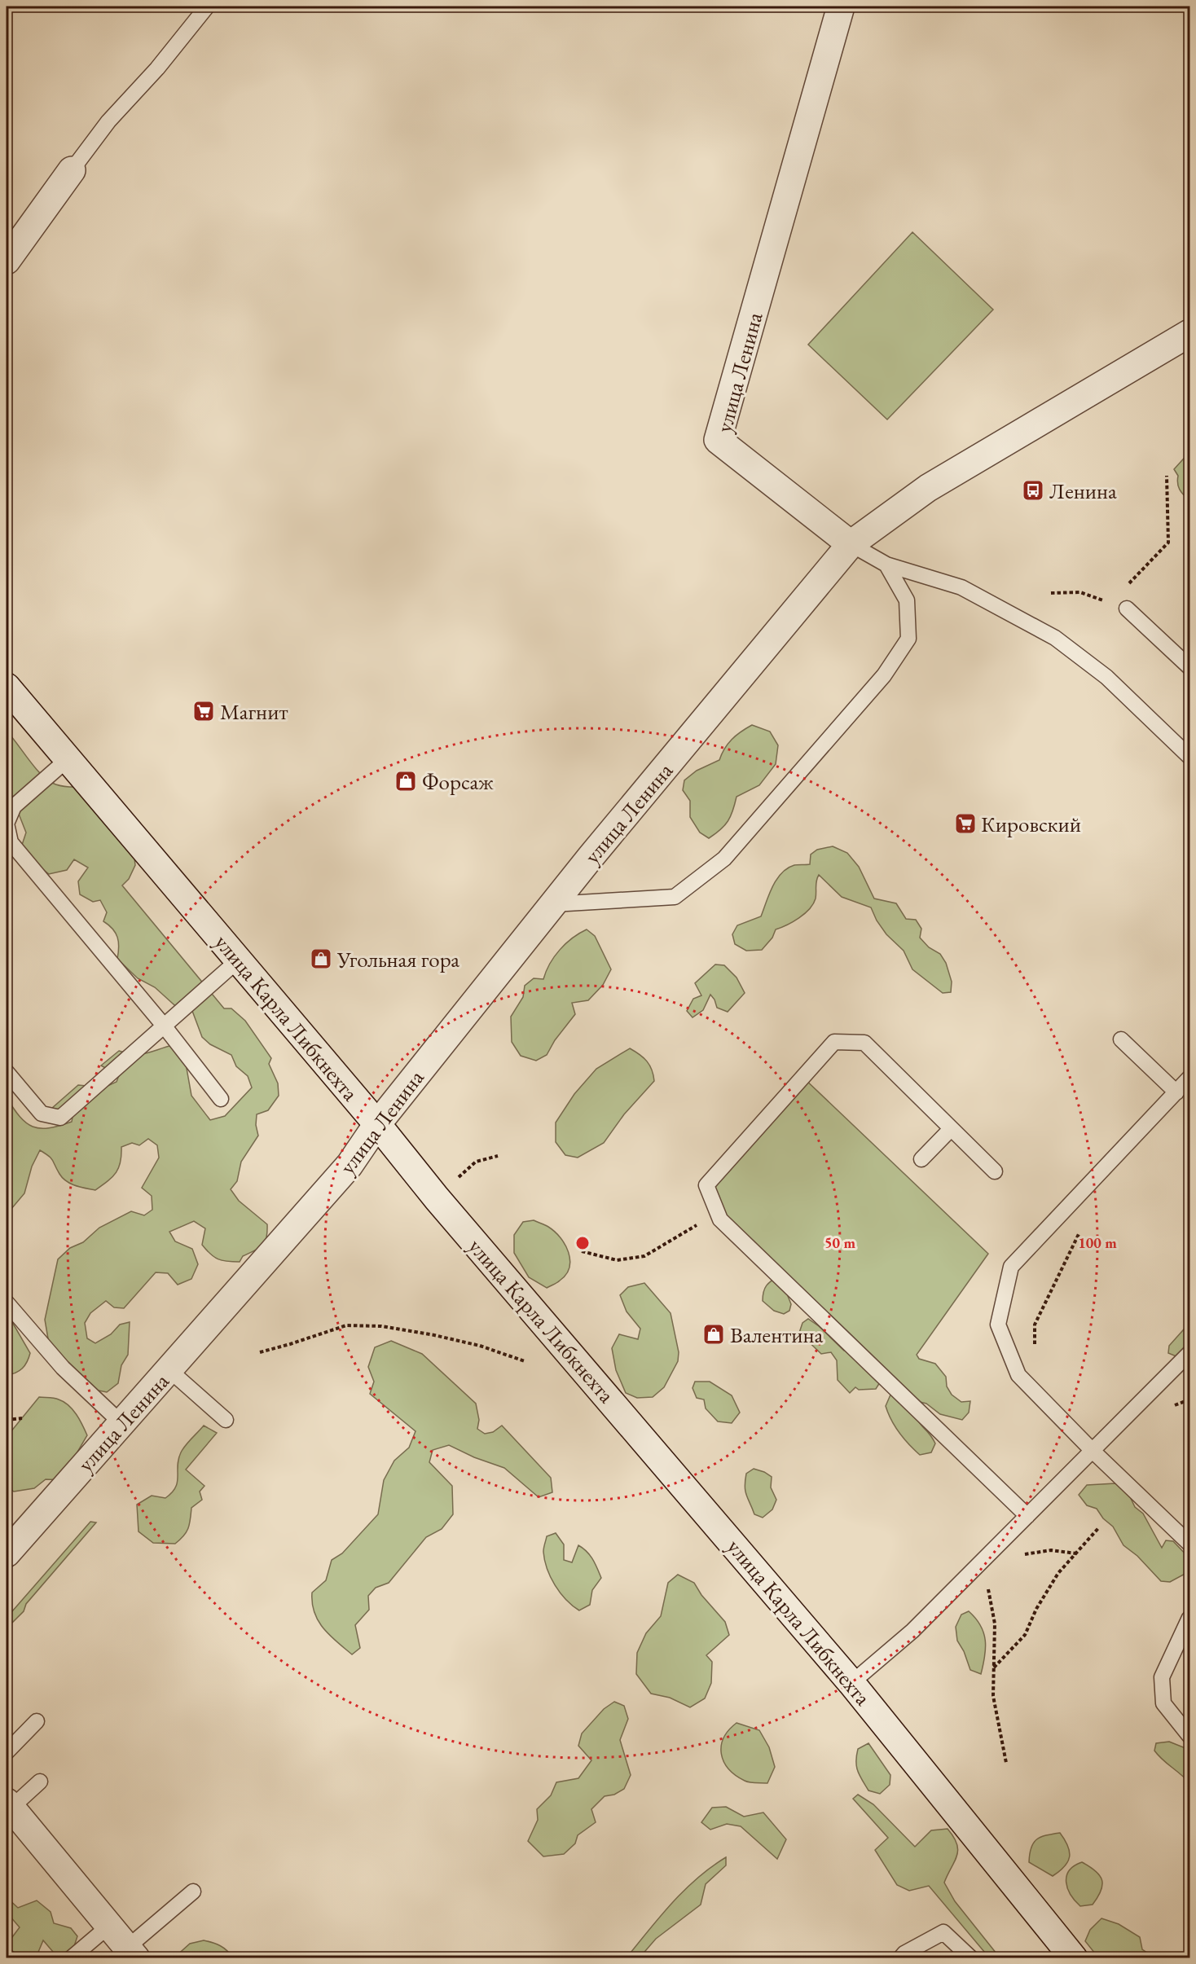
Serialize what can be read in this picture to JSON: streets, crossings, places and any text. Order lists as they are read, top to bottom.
{
  "streets": {
    "street": ["улица Ленина", "улица Карла Либкнехта"]
  },
  "crossings": [
    ["улица Ленина", "улица Карла Либкнехта"]
  ],
  "places": {
    "bus stop": ["Ленина"],
    "supermarket": ["Магнит", "Кировский"],
    "shop": ["Форсаж", "Угольная гора", "Валентина"]
  },
  "rings": ["50 m", "100 m"]
}
